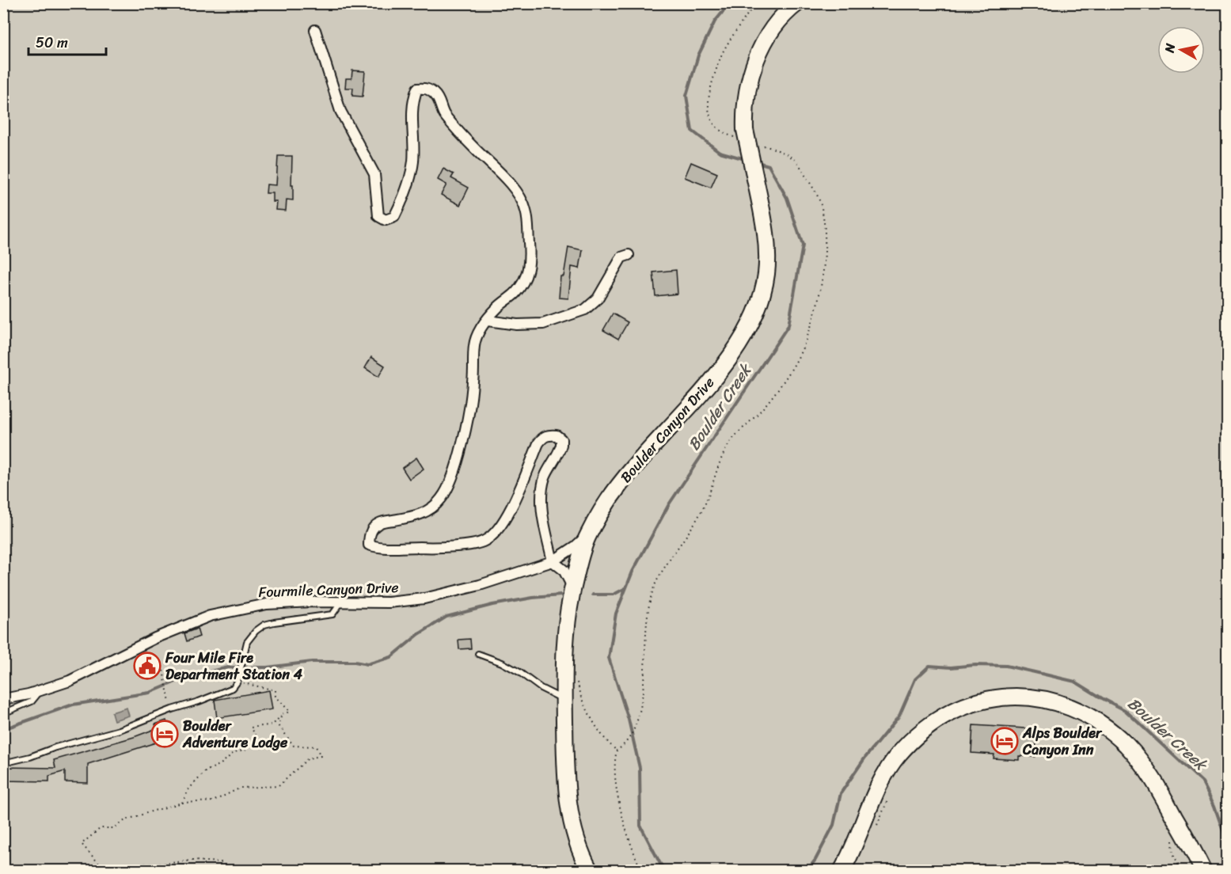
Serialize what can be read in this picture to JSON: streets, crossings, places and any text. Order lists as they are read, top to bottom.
{
  "streets": {
    "main road": ["Boulder Canyon Drive"],
    "street": ["Fourmile Canyon Drive"]
  },
  "crossings": [
    ["Boulder Canyon Drive", "Fourmile Canyon Drive"]
  ],
  "water": ["Boulder Creek"],
  "places": {
    "public building": ["Four Mile Fire Department Station 4"],
    "hotel": ["Boulder Adventure Lodge", "Alps Boulder Canyon Inn"]
  },
  "scale_bar": "50 m",
  "north": "left"
}
